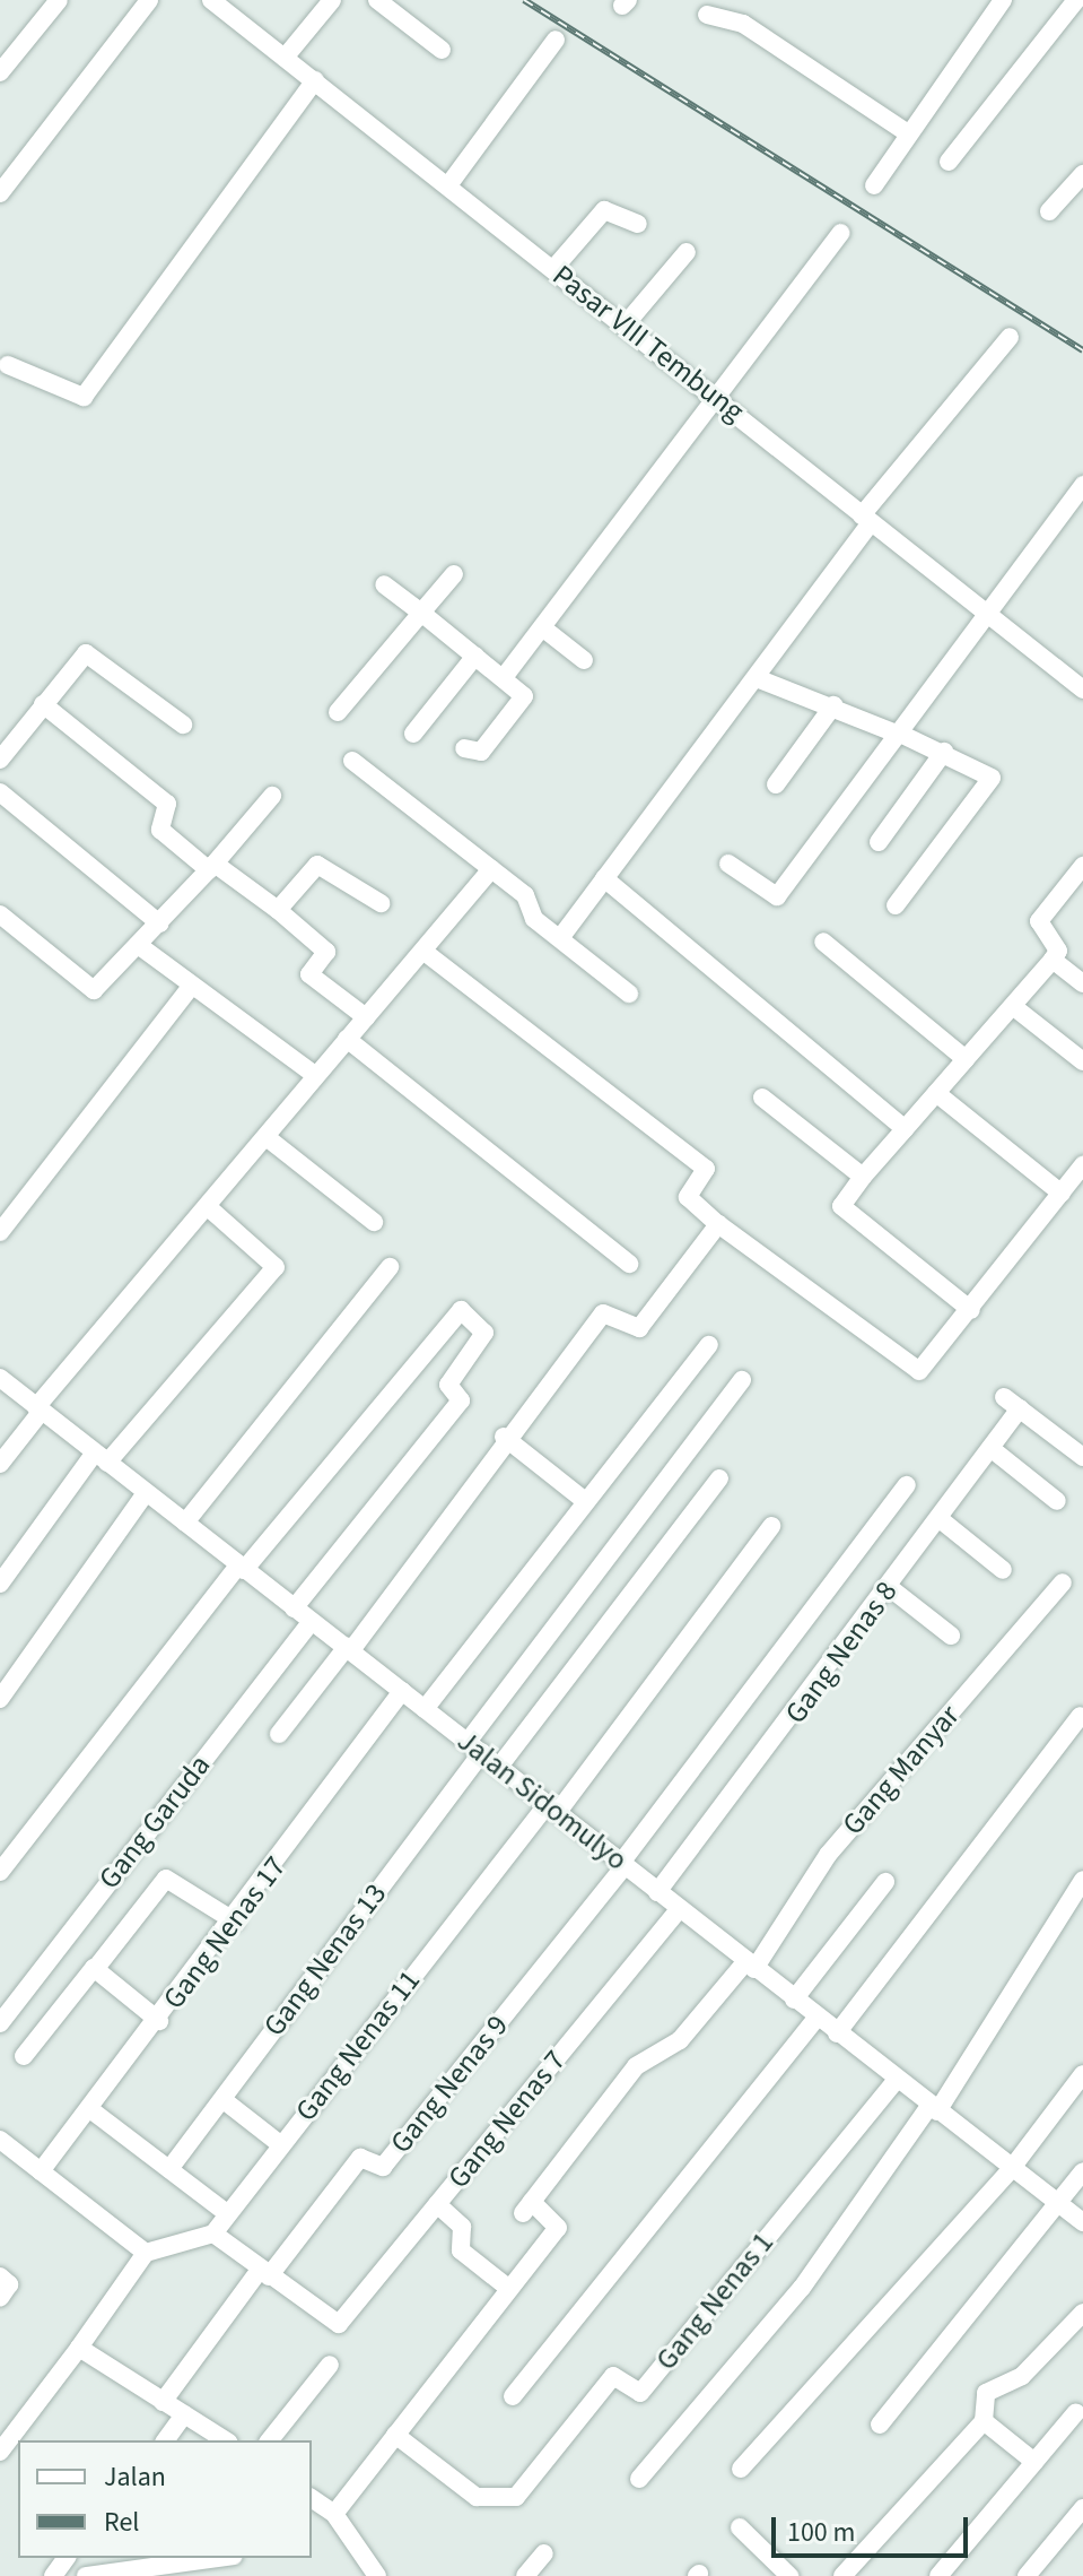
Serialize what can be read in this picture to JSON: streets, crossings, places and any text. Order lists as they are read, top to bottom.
{
  "streets": {
    "street": [
      "Pasar VIII Tembung",
      "Gang Nenas 8",
      "Gang Manyar",
      "Jalan Sidomulyo",
      "Gang Garuda",
      "Gang Nenas 17",
      "Gang Nenas 13",
      "Gang Nenas 11",
      "Gang Nenas 9",
      "Gang Nenas 7",
      "Gang Nenas 1"
    ]
  },
  "crossings": [
    ["Gang Nenas 8", "Jalan Sidomulyo"],
    ["Gang Manyar", "Jalan Sidomulyo"],
    ["Jalan Sidomulyo", "Gang Garuda"],
    ["Jalan Sidomulyo", "Gang Nenas 17"],
    ["Jalan Sidomulyo", "Gang Nenas 13"],
    ["Jalan Sidomulyo", "Gang Nenas 11"],
    ["Jalan Sidomulyo", "Gang Nenas 9"],
    ["Jalan Sidomulyo", "Gang Nenas 7"],
    ["Jalan Sidomulyo", "Gang Nenas 1"],
    ["Gang Nenas 9", "Gang Nenas 7"]
  ],
  "legend": ["Jalan", "Rel"],
  "scale_bar": "100 m"
}
